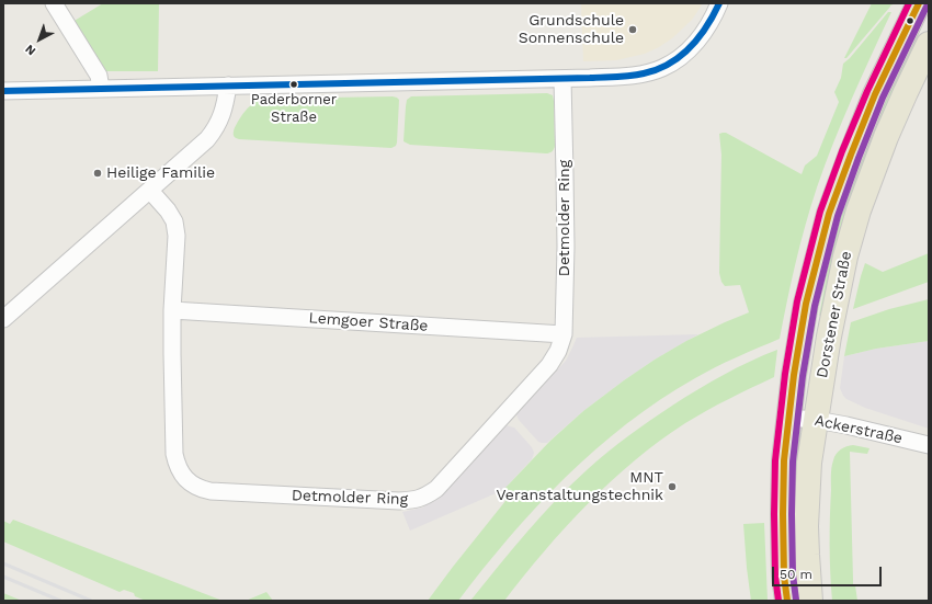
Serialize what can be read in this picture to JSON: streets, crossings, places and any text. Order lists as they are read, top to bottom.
{
  "streets": {
    "main road": ["Dorstener Straße"],
    "street": ["Detmolder Ring", "Lemgoer Straße", "Ackerstraße"]
  },
  "crossings": [
    ["Detmolder Ring", "Lemgoer Straße"],
    ["Dorstener Straße", "Ackerstraße"]
  ],
  "places": [
    "Grundschule Sonnenschule",
    "Paderborner Straße",
    "Heilige Familie",
    "MNT Veranstaltungstechnik"
  ],
  "scale_bar": "50 m",
  "north": "bottom left"
}
